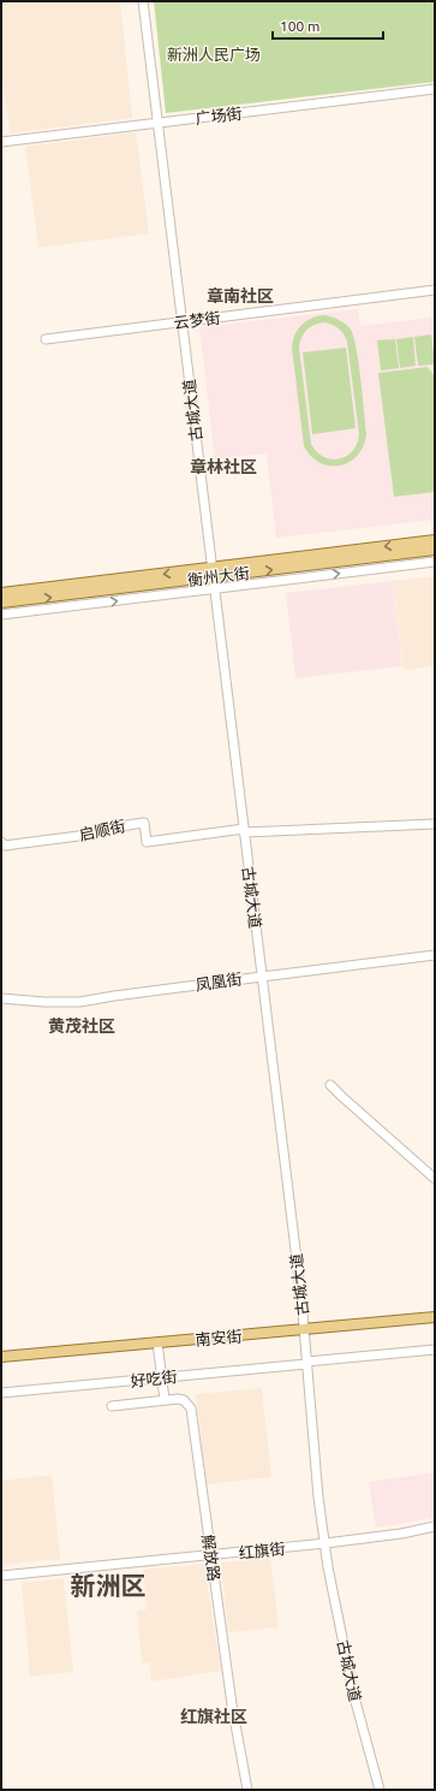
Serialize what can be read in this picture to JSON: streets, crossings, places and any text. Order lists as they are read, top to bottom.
{
  "streets": {
    "main road": ["衡州大街", "南安街"],
    "street": [
      "广场街",
      "云梦街",
      "古城大道",
      "启顺街",
      "凤凰街",
      "好吃街",
      "红旗街",
      "解放路"
    ]
  },
  "crossings": [
    ["广场街", "古城大道"],
    ["云梦街", "古城大道"],
    ["古城大道", "衡州大街"],
    ["古城大道", "启顺街"],
    ["古城大道", "凤凰街"],
    ["古城大道", "南安街"],
    ["古城大道", "好吃街"],
    ["古城大道", "红旗街"],
    ["红旗街", "解放路"]
  ],
  "districts": [
    "章南社区",
    "章林社区",
    "黄茂社区",
    "新洲区",
    "红旗社区"
  ],
  "parks": ["新洲人民广场"],
  "scale_bar": "100 m"
}
